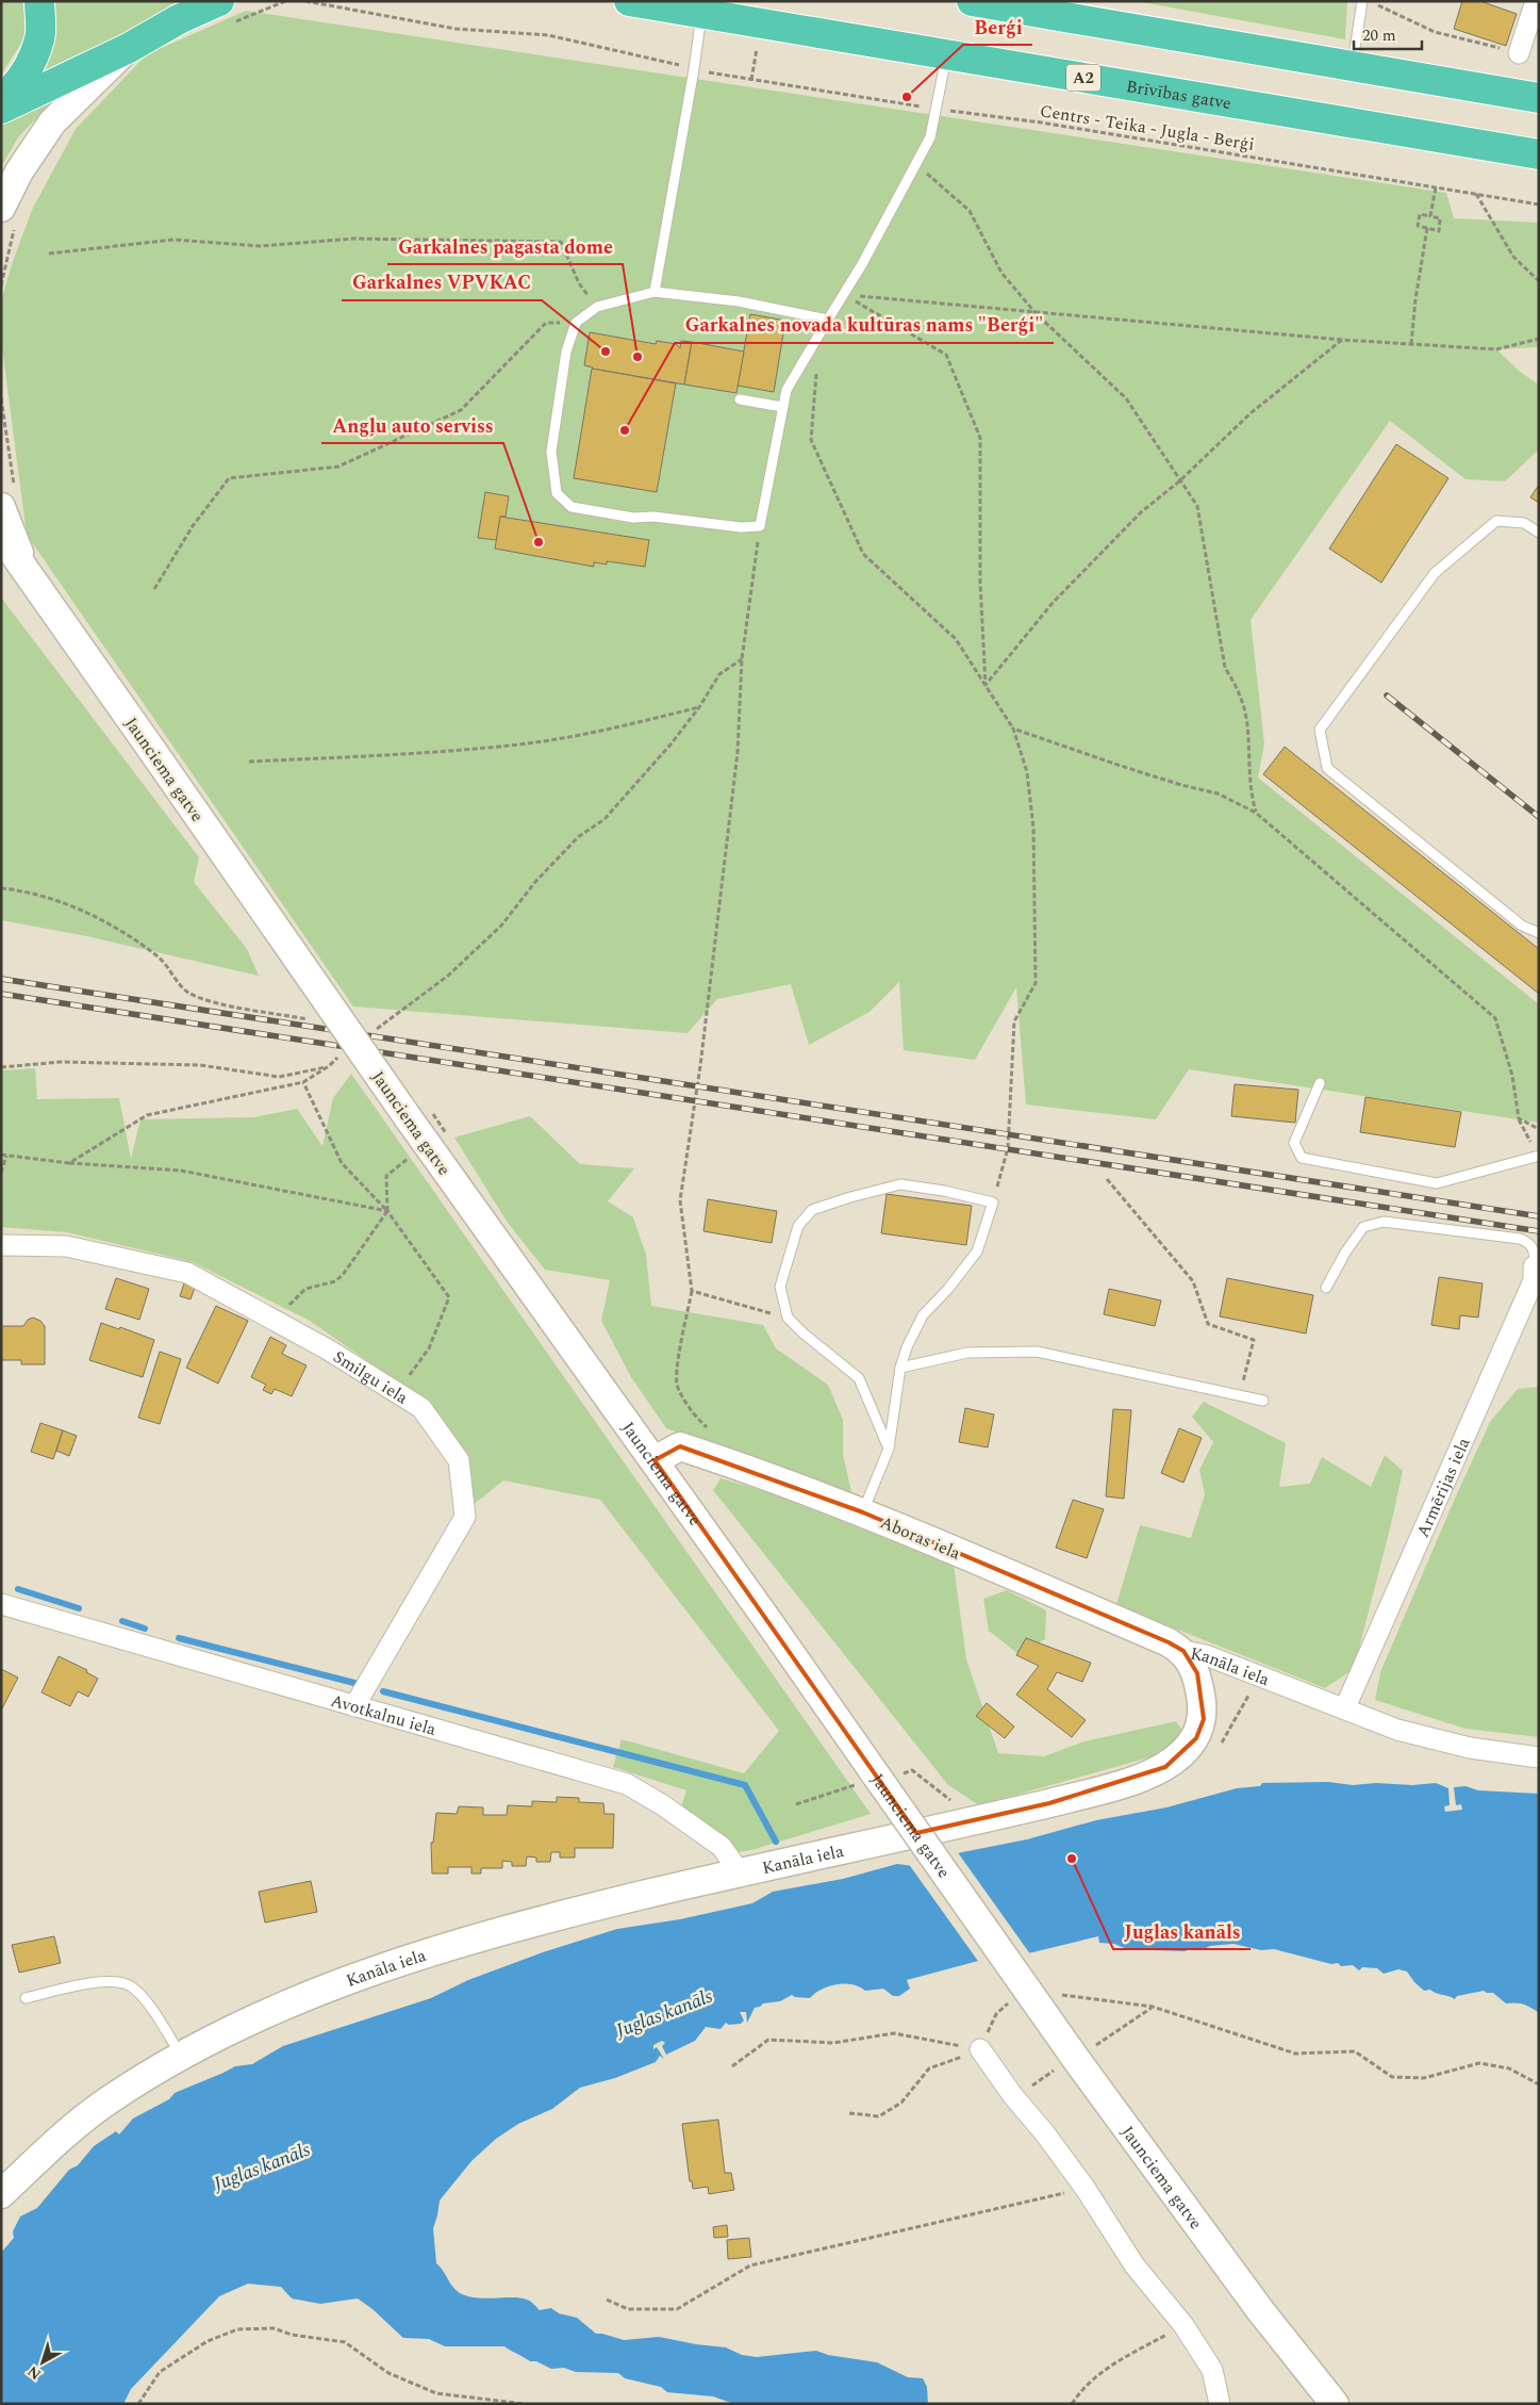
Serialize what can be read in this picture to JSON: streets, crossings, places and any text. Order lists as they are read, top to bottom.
{
  "streets": {
    "highway": ["A2", "Brīvības gatve"],
    "main road": ["Jaunciema gatve", "Aboras iela", "Kanāla iela"],
    "street": ["Smilgu iela", "Armērijas iela", "Avotkalnu iela"],
    "path": ["Centrs - Teika - Jugla - Berģi"]
  },
  "crossings": [
    ["Jaunciema gatve", "Aboras iela"],
    ["Smilgu iela", "Avotkalnu iela"],
    ["Armērijas iela", "Kanāla iela"],
    ["Aboras iela", "Kanāla iela"],
    ["Kanāla iela", "Avotkalnu iela"]
  ],
  "water": ["Juglas kanāls"],
  "places": [
    "Berģi",
    "Garkalnes VPVKAC",
    "Garkalnes pagasta dome",
    "Garkalnes novada kultūras nams \"Berģi\"",
    "Angļu auto serviss",
    "Juglas kanāls"
  ],
  "scale_bar": "20 m",
  "north": "bottom left"
}
